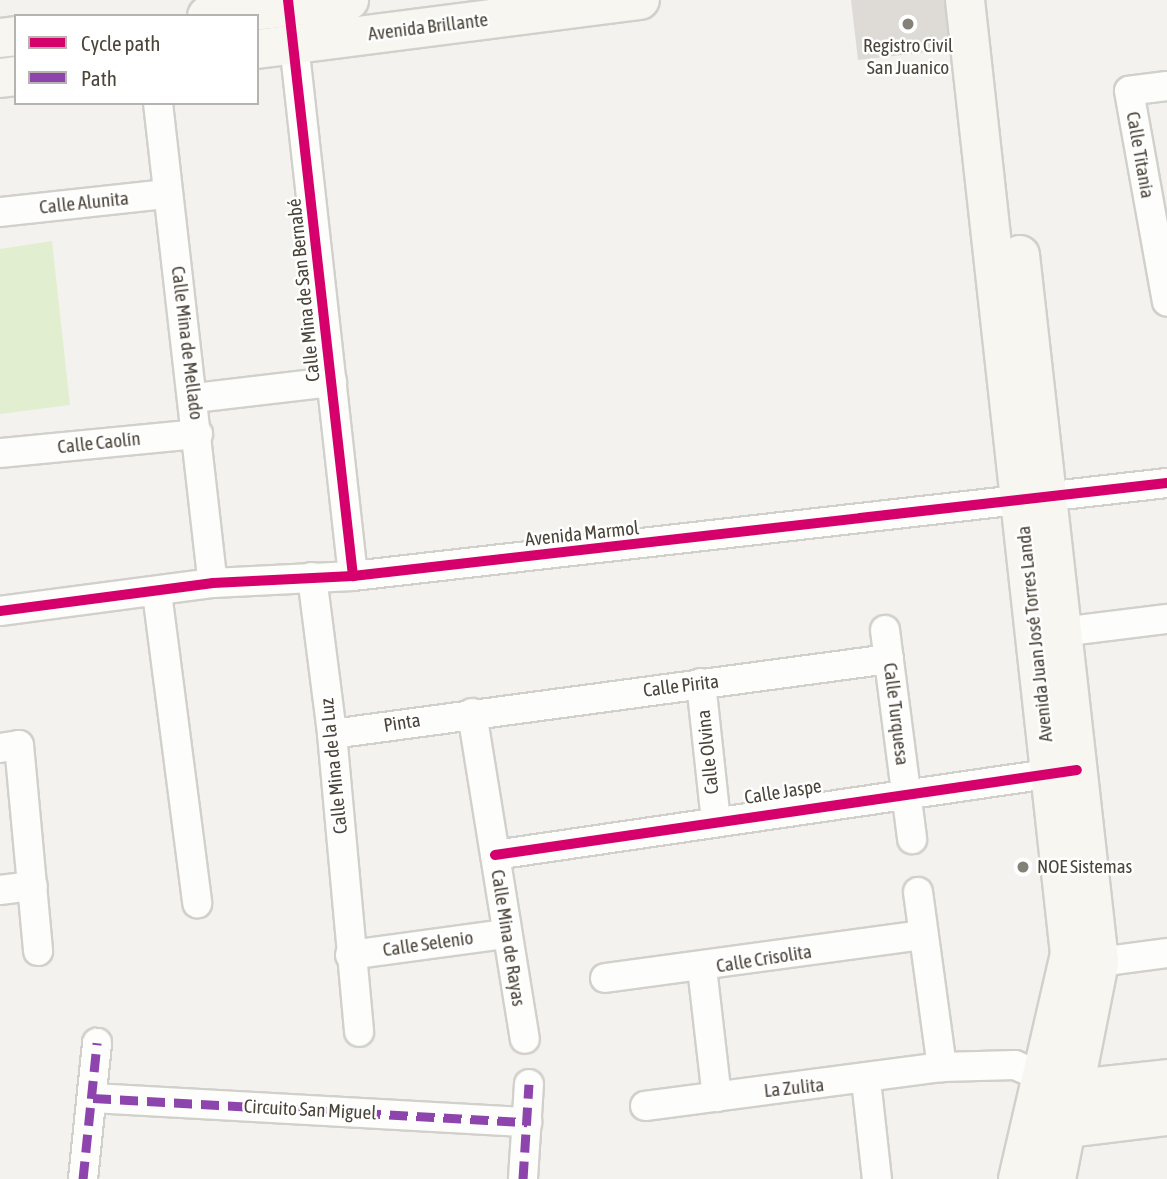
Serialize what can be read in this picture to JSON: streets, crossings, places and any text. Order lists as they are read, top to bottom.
{
  "streets": {
    "main road": ["Avenida Brillante", "Calle Mina de San Bernabé", "Avenida Juan José Torres Landa"],
    "street": [
      "Calle Titania",
      "Calle Alunita",
      "Calle Mina de Mellado",
      "Calle Caolín",
      "Avenida Marmol",
      "Calle Pirita",
      "Calle Turquesa",
      "Pinta",
      "Calle Olvina",
      "Calle Mina de la Luz",
      "Calle Jaspe",
      "Calle Mina de Rayas",
      "Calle Selenio",
      "Calle Crisolita",
      "La Zulita",
      "Circuito San Miguel"
    ]
  },
  "crossings": [
    ["Avenida Brillante", "Calle Mina de San Bernabé"],
    ["Calle Alunita", "Calle Mina de Mellado"],
    ["Calle Mina de San Bernabé", "Avenida Marmol"],
    ["Calle Mina de Mellado", "Calle Caolín"],
    ["Calle Mina de Mellado", "Avenida Marmol"],
    ["Avenida Marmol", "Avenida Juan José Torres Landa"],
    ["Avenida Marmol", "Calle Mina de la Luz"],
    ["Avenida Juan José Torres Landa", "Calle Jaspe"],
    ["Avenida Juan José Torres Landa", "La Zulita"],
    ["Calle Pirita", "Calle Turquesa"],
    ["Calle Pirita", "Pinta"],
    ["Calle Pirita", "Calle Olvina"],
    ["Calle Pirita", "Calle Mina de Rayas"],
    ["Calle Turquesa", "Calle Jaspe"],
    ["Pinta", "Calle Mina de la Luz"],
    ["Pinta", "Calle Mina de Rayas"],
    ["Calle Olvina", "Calle Jaspe"],
    ["Calle Mina de la Luz", "Calle Selenio"],
    ["Calle Jaspe", "Calle Mina de Rayas"],
    ["Calle Mina de Rayas", "Calle Selenio"]
  ],
  "places": ["Registro Civil San Juanico", "NOE Sistemas"],
  "legend": ["Cycle path", "Path"]
}
